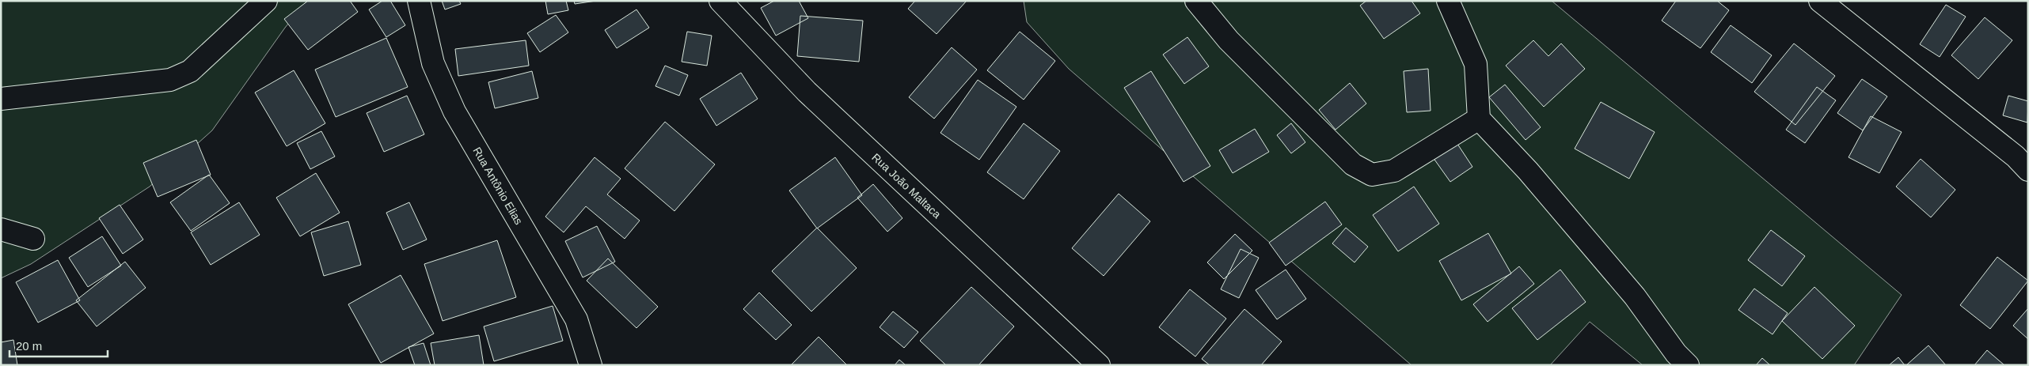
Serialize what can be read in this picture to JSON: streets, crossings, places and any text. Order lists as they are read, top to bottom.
{
  "streets": {
    "street": ["Rua Antônio Elias", "Rua João Maltaca"]
  },
  "scale_bar": "20 m"
}
